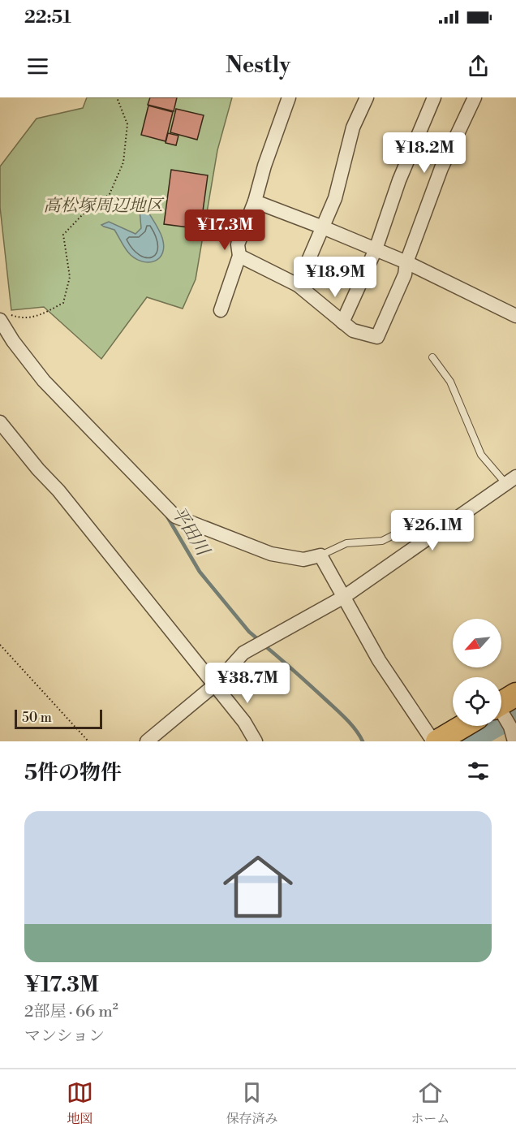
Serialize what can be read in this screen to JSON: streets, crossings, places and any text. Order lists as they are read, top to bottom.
{
  "water": ["平田川"],
  "parks": ["高松塚周辺地区"],
  "scale_bar": "50 m",
  "north": "bottom left",
  "page": {
    "status": "22:51",
    "header": "Nestly",
    "price": [
      "¥18.2M",
      "¥17.3M",
      "¥18.9M",
      "¥26.1M",
      "¥38.7M"
    ],
    "scale": "50 m",
    "heading": "5件の物件",
    "list": [
      {
        "name": "¥17.3M",
        "note": "2部屋 · 66 m² · マンション"
      }
    ],
    "tabs": ["地図", "保存済み", "ホーム"]
  }
}
